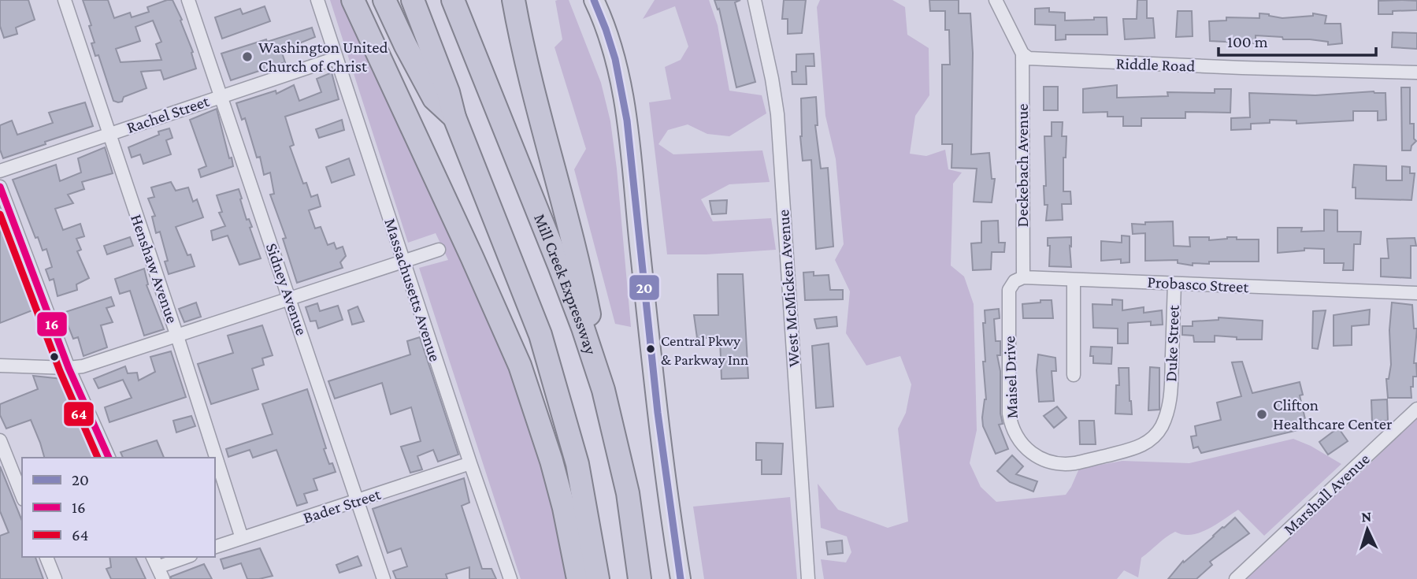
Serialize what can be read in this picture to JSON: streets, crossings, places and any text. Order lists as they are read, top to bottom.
{
  "streets": {
    "highway": ["Mill Creek Expressway"],
    "street": [
      "Riddle Road",
      "Rachel Street",
      "Deckebach Avenue",
      "Henshaw Avenue",
      "Probasco Street",
      "West McMicken Avenue",
      "Sidney Avenue",
      "Massachusetts Avenue",
      "Duke Street",
      "Maisel Drive",
      "Marshall Avenue",
      "Bader Street"
    ]
  },
  "crossings": [
    ["Riddle Road", "Deckebach Avenue"],
    ["Rachel Street", "Henshaw Avenue"],
    ["Rachel Street", "Sidney Avenue"],
    ["Rachel Street", "Massachusetts Avenue"],
    ["Deckebach Avenue", "Probasco Street"],
    ["Deckebach Avenue", "Maisel Drive"],
    ["Henshaw Avenue", "Bader Street"],
    ["Probasco Street", "Duke Street"],
    ["Probasco Street", "Maisel Drive"],
    ["Sidney Avenue", "Bader Street"],
    ["Massachusetts Avenue", "Bader Street"],
    ["Duke Street", "Maisel Drive"]
  ],
  "places": ["Washington United Church of Christ", "Central Pkwy & Parkway Inn", "Clifton Healthcare Center"],
  "lines": ["transit line 20", "transit line 16", "transit line 64"],
  "legend": ["20", "16", "64"],
  "scale_bar": "100 m",
  "north": "top"
}
